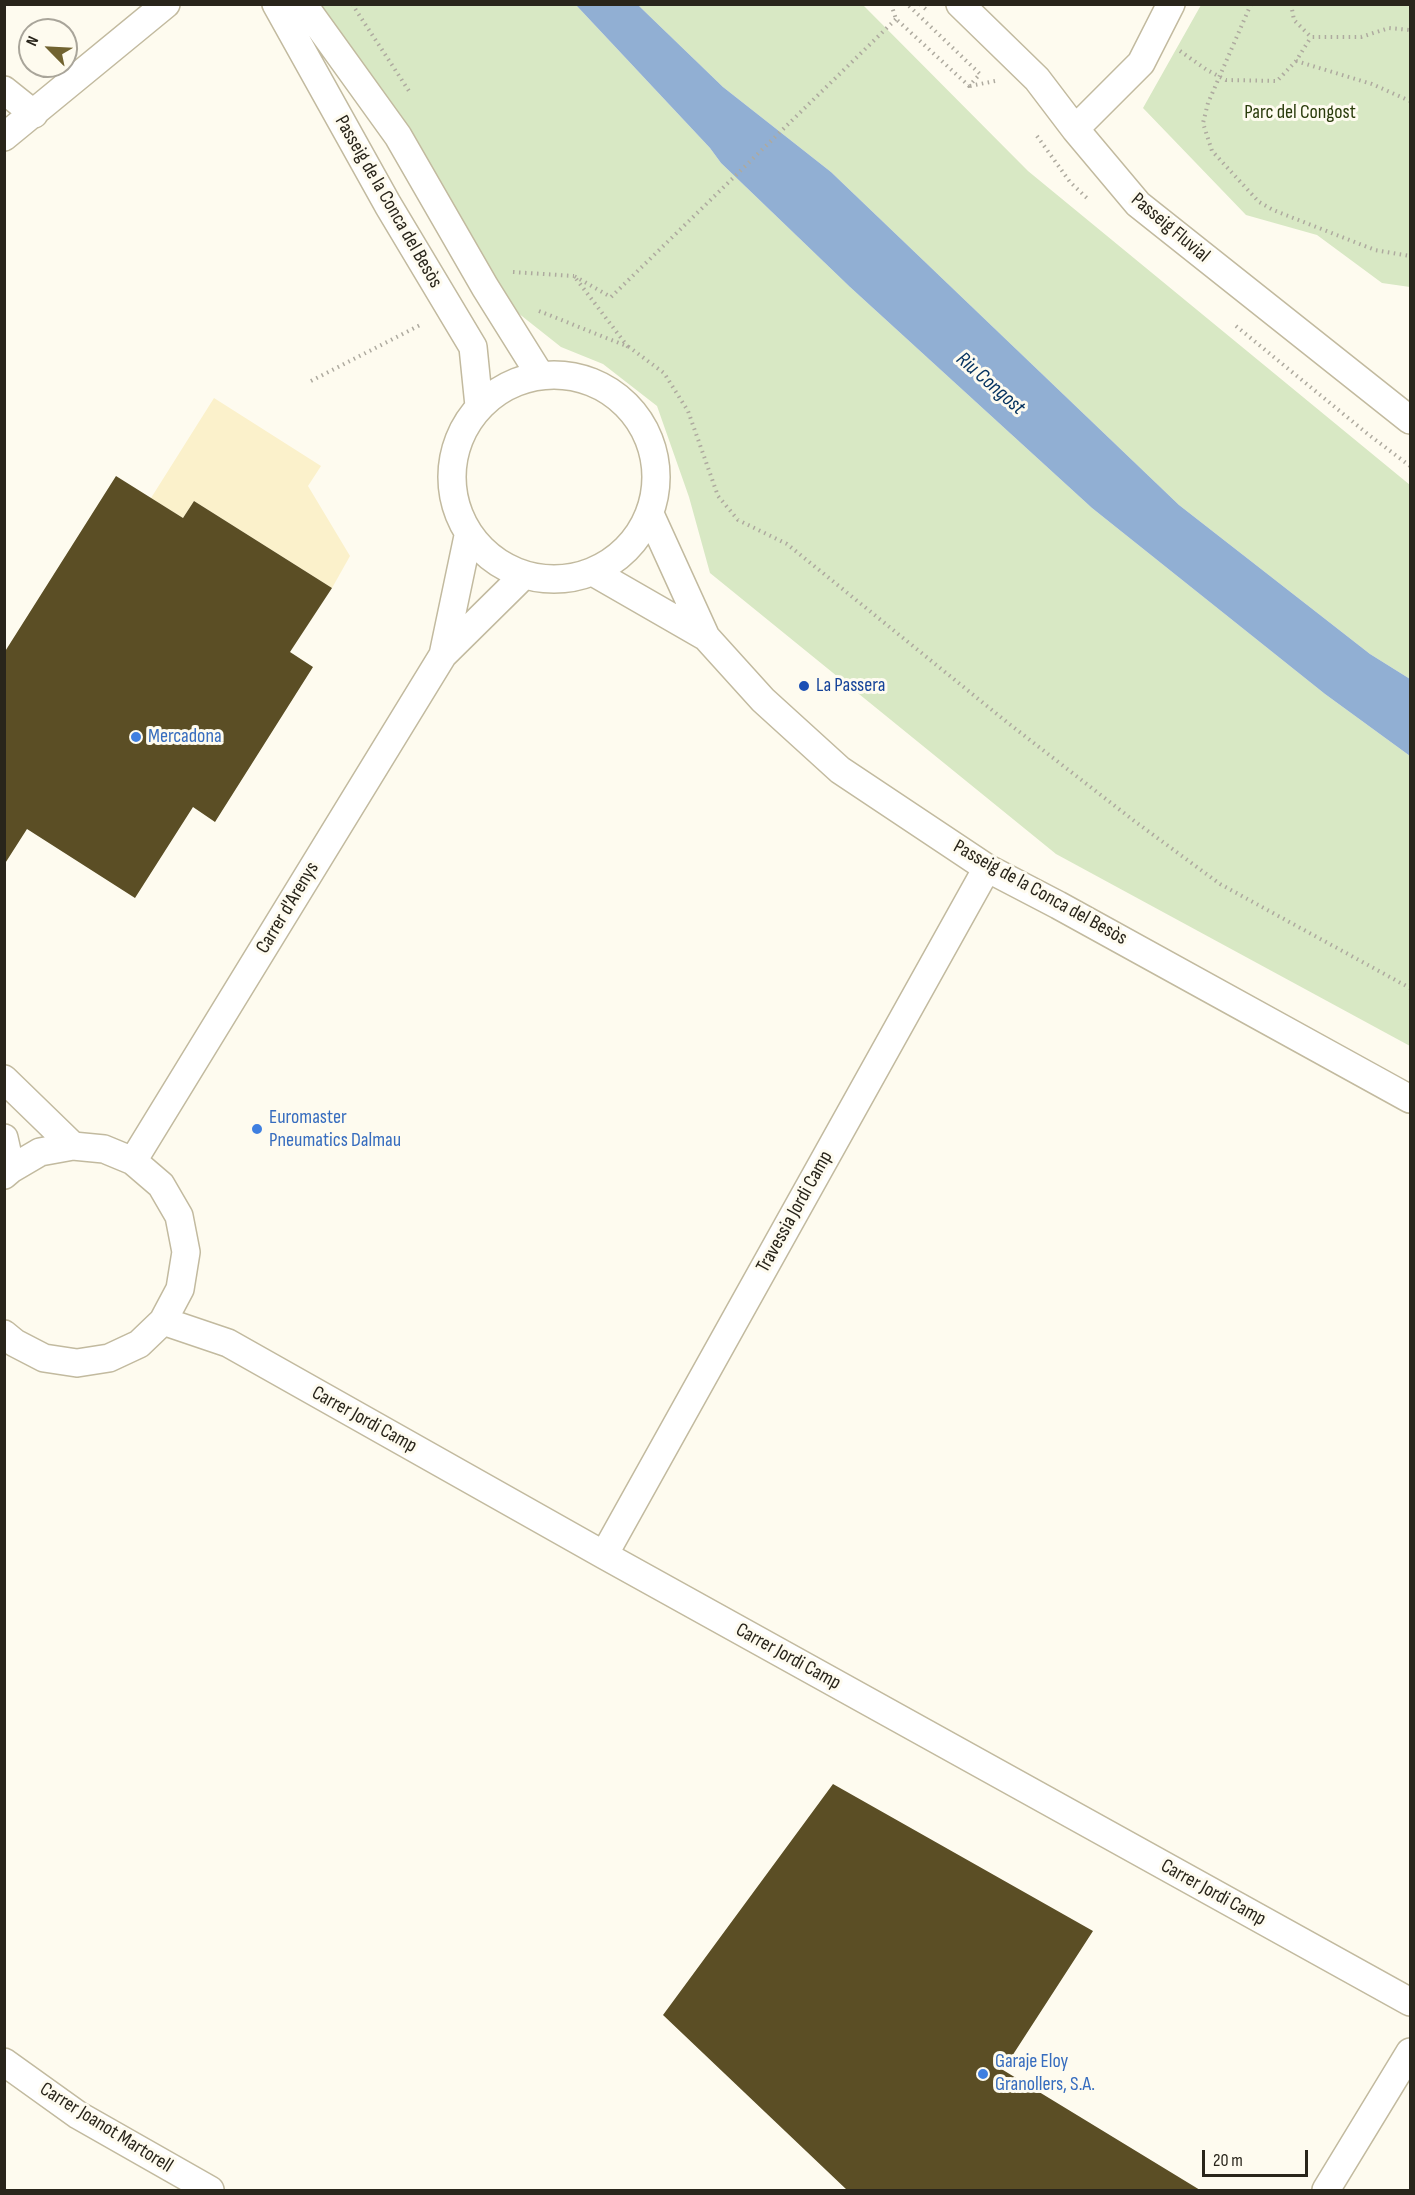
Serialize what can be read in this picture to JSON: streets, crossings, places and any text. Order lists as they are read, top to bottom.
{
  "streets": {
    "street": [
      "Passeig de la Conca del Besòs",
      "Passeig Fluvial",
      "Carrer d'Arenys",
      "Travessia Jordi Camp",
      "Carrer Jordi Camp",
      "Carrer Joanot Martorell"
    ]
  },
  "crossings": [
    ["Passeig de la Conca del Besòs", "Carrer d'Arenys"],
    ["Passeig de la Conca del Besòs", "Travessia Jordi Camp"],
    ["Travessia Jordi Camp", "Carrer Jordi Camp"]
  ],
  "water": ["Riu Congost"],
  "parks": ["Parc del Congost"],
  "places": [
    "La Passera",
    "Mercadona",
    "Euromaster Pneumatics Dalmau",
    "Garaje Eloy Granollers, S.A."
  ],
  "scale_bar": "20 m",
  "north": "top left"
}
